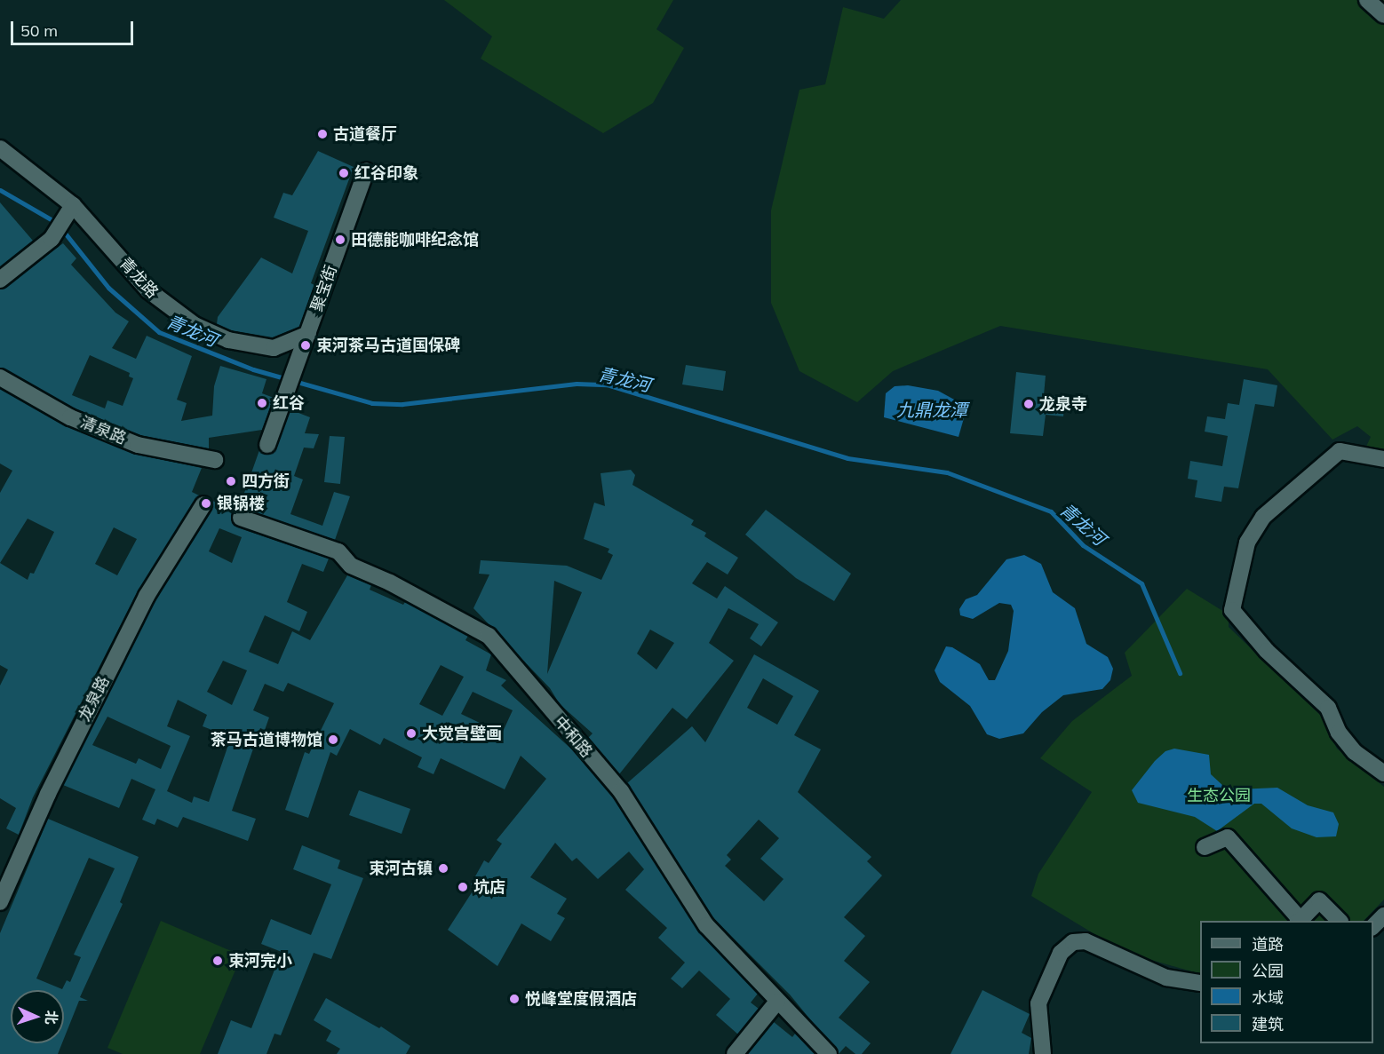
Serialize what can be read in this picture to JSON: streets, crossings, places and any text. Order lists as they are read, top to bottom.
{
  "streets": {
    "street": [
      "青龙路",
      "聚宝街",
      "清泉路",
      "龙泉路",
      "中和路"
    ]
  },
  "crossings": [
    ["青龙路", "聚宝街"]
  ],
  "water": ["青龙河", "九鼎龙潭"],
  "parks": ["生态公园"],
  "places": [
    "古道餐厅",
    "红谷印象",
    "田德能咖啡纪念馆",
    "束河茶马古道国保碑",
    "红谷",
    "龙泉寺",
    "四方街",
    "银锅楼",
    "大觉宫壁画",
    "茶马古道博物馆",
    "束河古镇",
    "坑店",
    "束河完小",
    "悦峰堂度假酒店"
  ],
  "legend": [
    "道路",
    "公园",
    "水域",
    "建筑"
  ],
  "scale_bar": "50 m",
  "north": "right"
}
